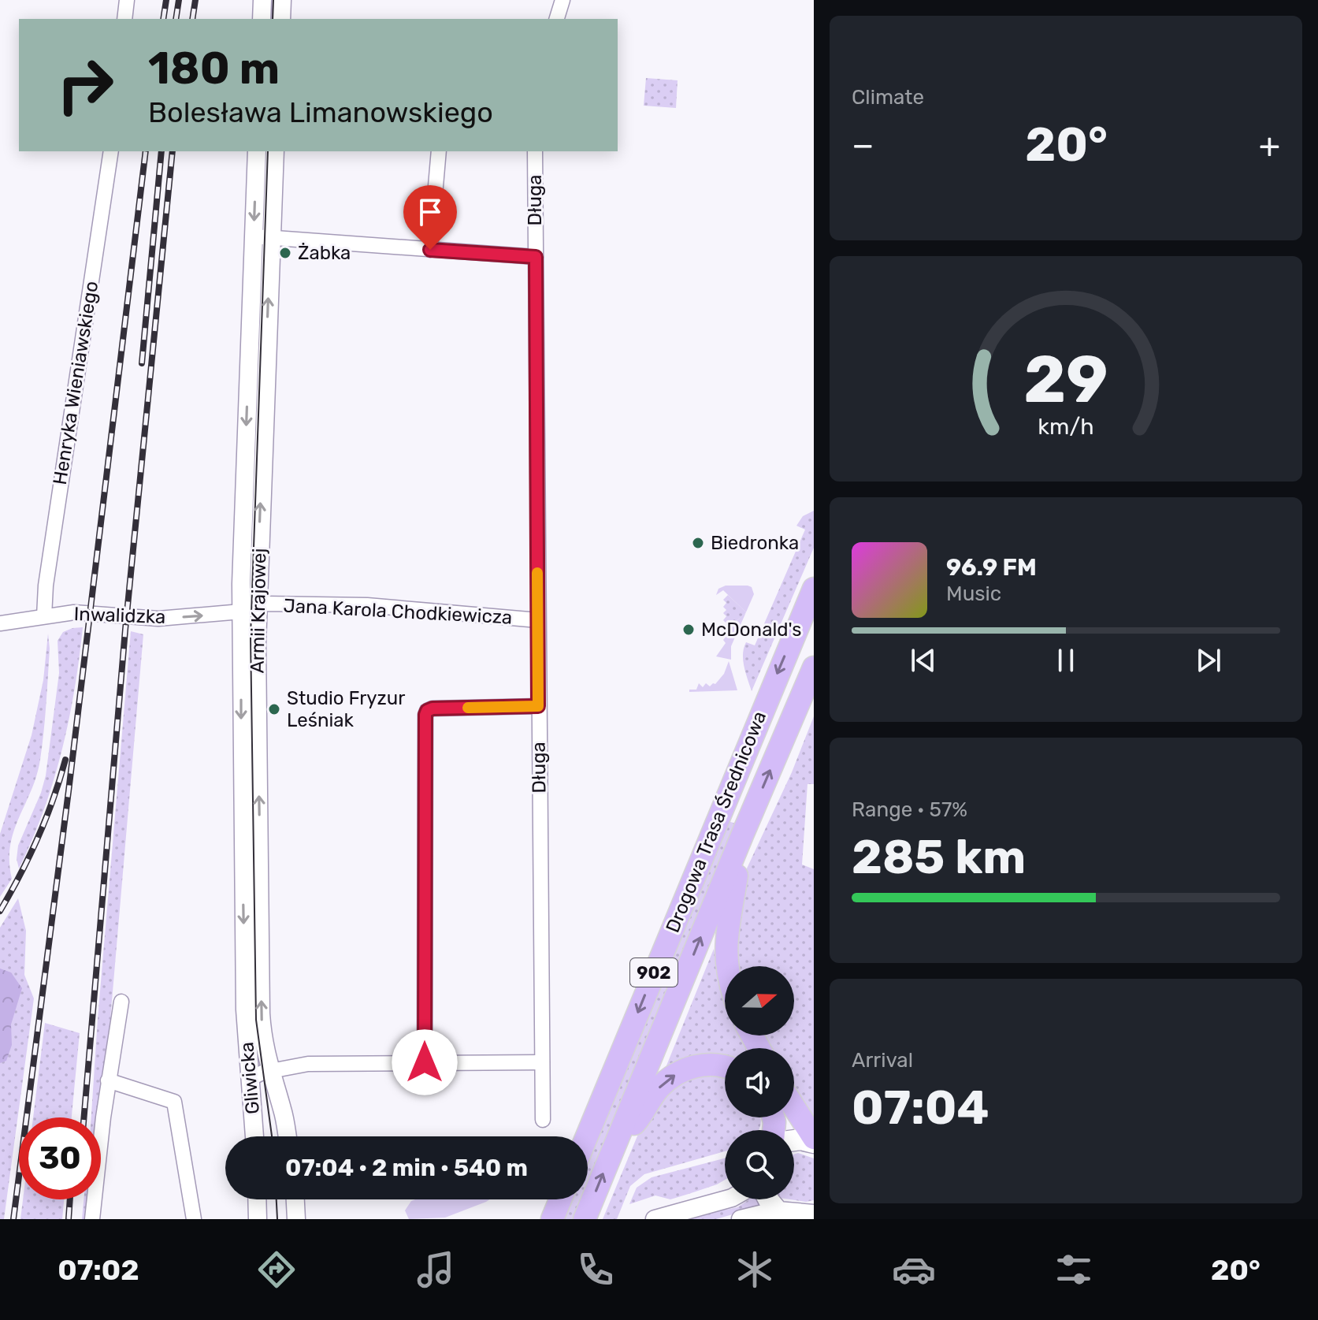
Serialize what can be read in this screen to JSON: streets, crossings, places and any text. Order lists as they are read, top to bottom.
{
  "streets": {
    "main road": ["Drogowa Trasa Średnicowa", "902"],
    "street": [
      "Długa",
      "Henryka Wieniawskiego",
      "Armii Krajowej",
      "Jana Karola Chodkiewicza",
      "Inwalidzka",
      "Gliwicka"
    ]
  },
  "crossings": [
    ["Długa", "Jana Karola Chodkiewicza"],
    ["Henryka Wieniawskiego", "Inwalidzka"],
    ["Armii Krajowej", "Jana Karola Chodkiewicza"],
    ["Armii Krajowej", "Inwalidzka"],
    ["Armii Krajowej", "Gliwicka"],
    ["Jana Karola Chodkiewicza", "Inwalidzka"]
  ],
  "one_way": ["Inwalidzka"],
  "places": [
    "Żabka",
    "Biedronka",
    "McDonald's",
    "Studio Fryzur Leśniak"
  ],
  "north": "right",
  "page": {
    "tile": [
      "Climate",
      ["Range · 57%", "285 km"],
      ["Arrival", "07:04"]
    ],
    "turn": ["180 m", "Bolesława Limanowskiego"],
    "heat": ["−", "20°", "+"],
    "song": ["96.9 FM", "Music"],
    "limit": "30",
    "trip": "07:04 · 2 min · 540 m",
    "tabs": ["07:02", "20°"],
    "gauge": ["29", "km/h"]
  }
}
